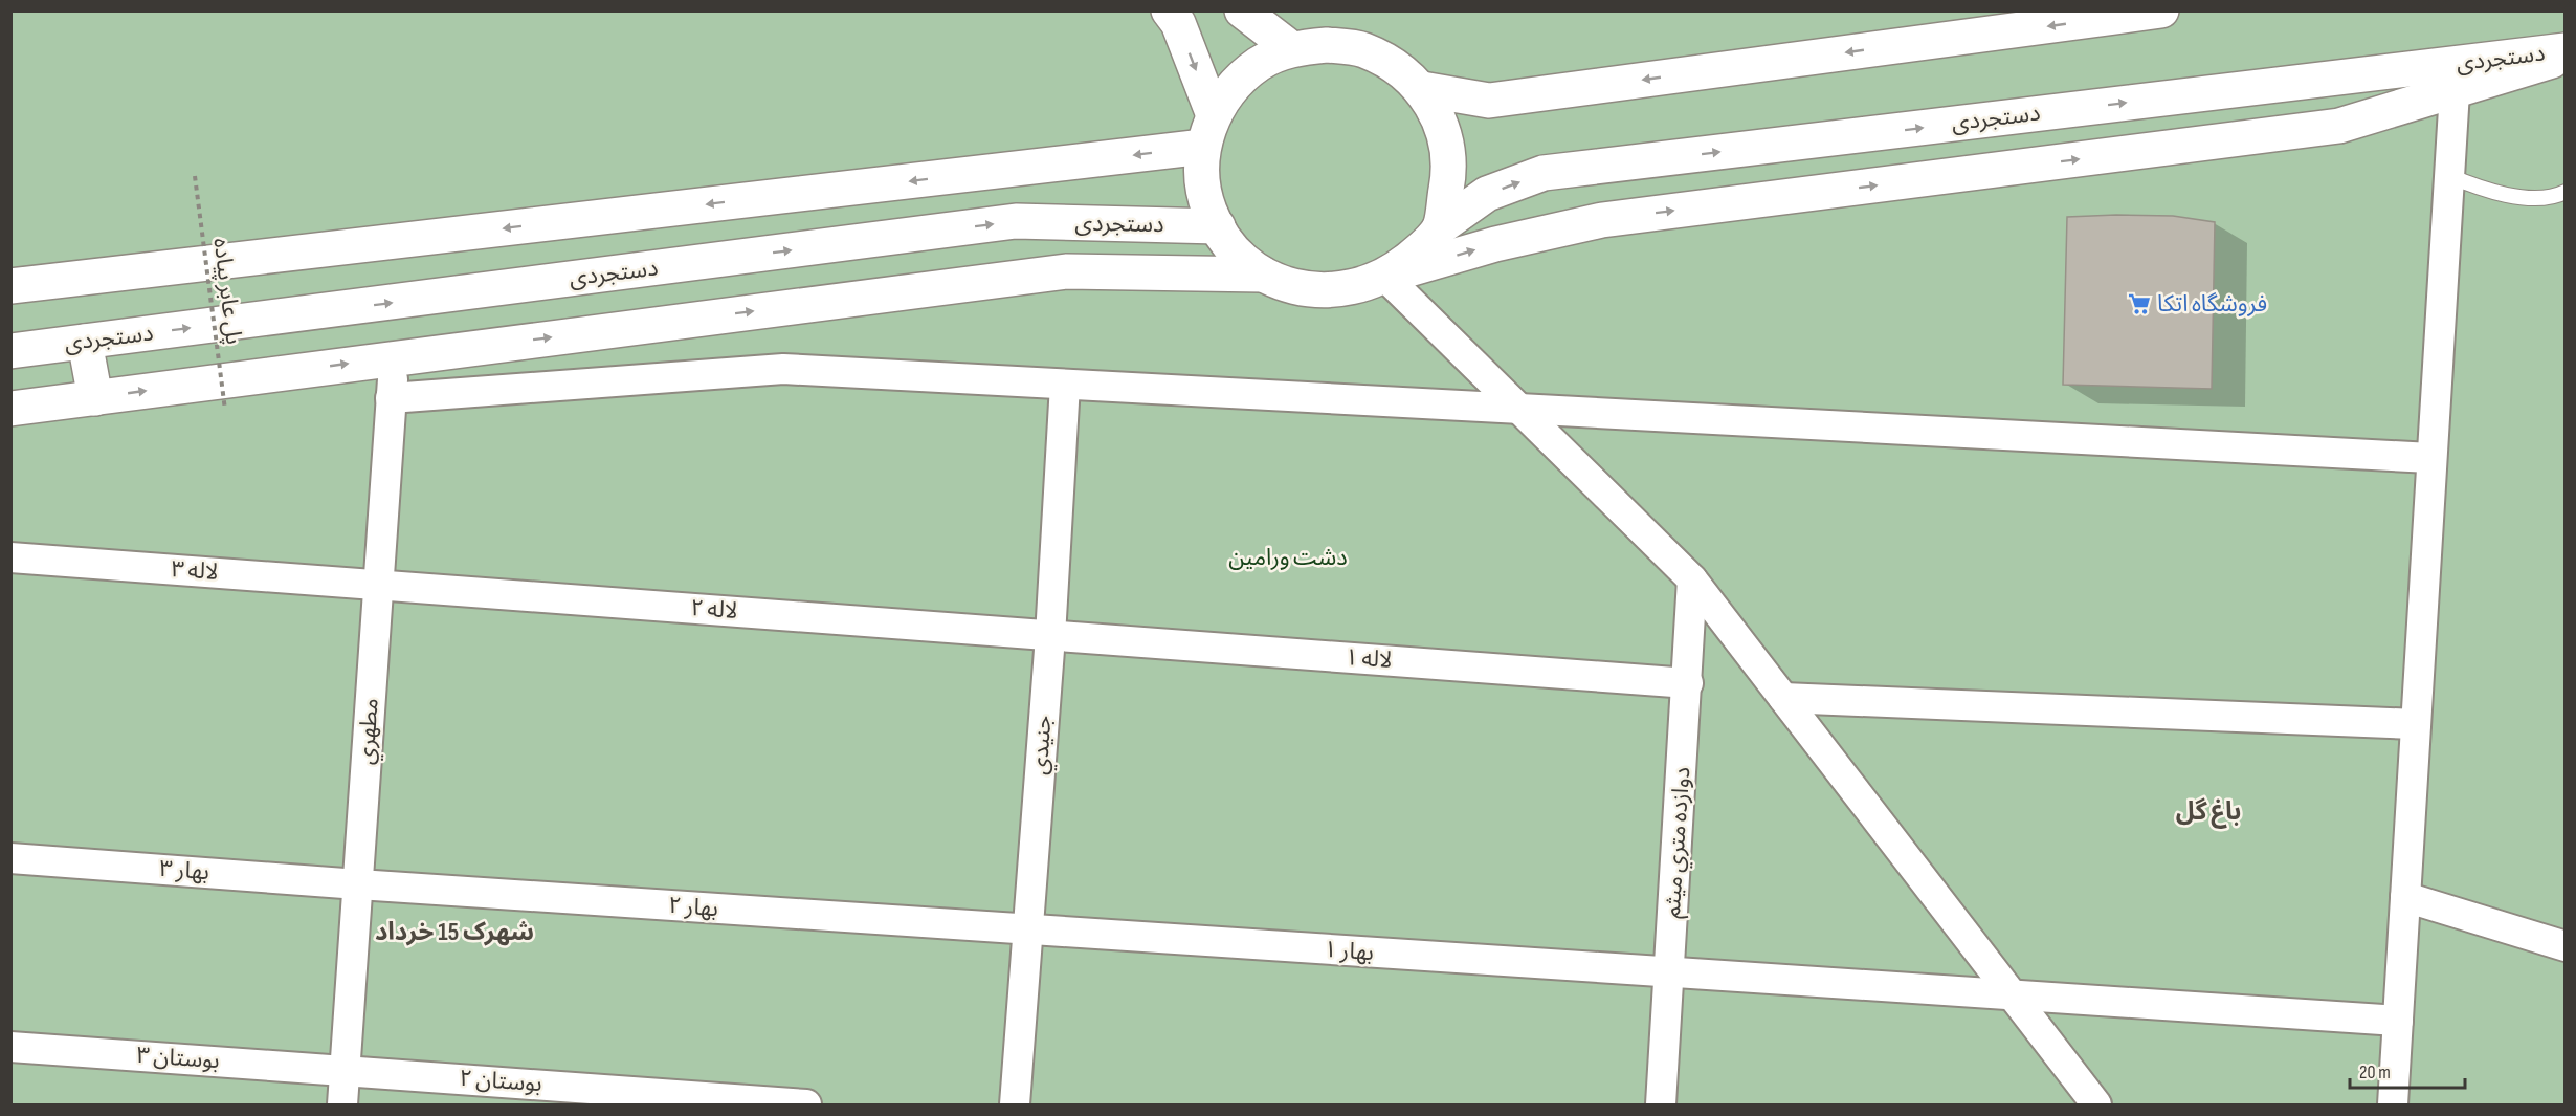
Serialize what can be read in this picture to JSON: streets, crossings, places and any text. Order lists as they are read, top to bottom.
{
  "streets": {
    "main road": ["دستجردی"],
    "street": [
      "لاله ۳",
      "لاله ۲",
      "لاله ۱",
      "مطهري",
      "جنيدي",
      "دوازده متري میثم",
      "بهار ۳",
      "بهار ۲",
      "بهار ۱",
      "بوستان ۳",
      "بوستان ۲"
    ],
    "path": ["پل عابر پیاده"]
  },
  "crossings": [
    ["لاله ۳", "لاله ۲"],
    ["لاله ۳", "مطهري"],
    ["لاله ۲", "لاله ۱"],
    ["لاله ۲", "مطهري"],
    ["لاله ۲", "جنيدي"],
    ["لاله ۱", "جنيدي"],
    ["لاله ۱", "دوازده متري میثم"],
    ["مطهري", "بهار ۳"],
    ["مطهري", "بهار ۲"],
    ["مطهري", "بوستان ۳"],
    ["مطهري", "بوستان ۲"],
    ["جنيدي", "بهار ۲"],
    ["جنيدي", "بهار ۱"],
    ["دوازده متري میثم", "بهار ۱"],
    ["بهار ۳", "بهار ۲"],
    ["بهار ۲", "بهار ۱"],
    ["بوستان ۳", "بوستان ۲"]
  ],
  "districts": ["باغ گل", "شهرک 15 خرداد"],
  "parks": ["دشت ورامین"],
  "places": {
    "supermarket": ["فروشگاه اتکا"]
  },
  "scale_bar": "20 m"
}
